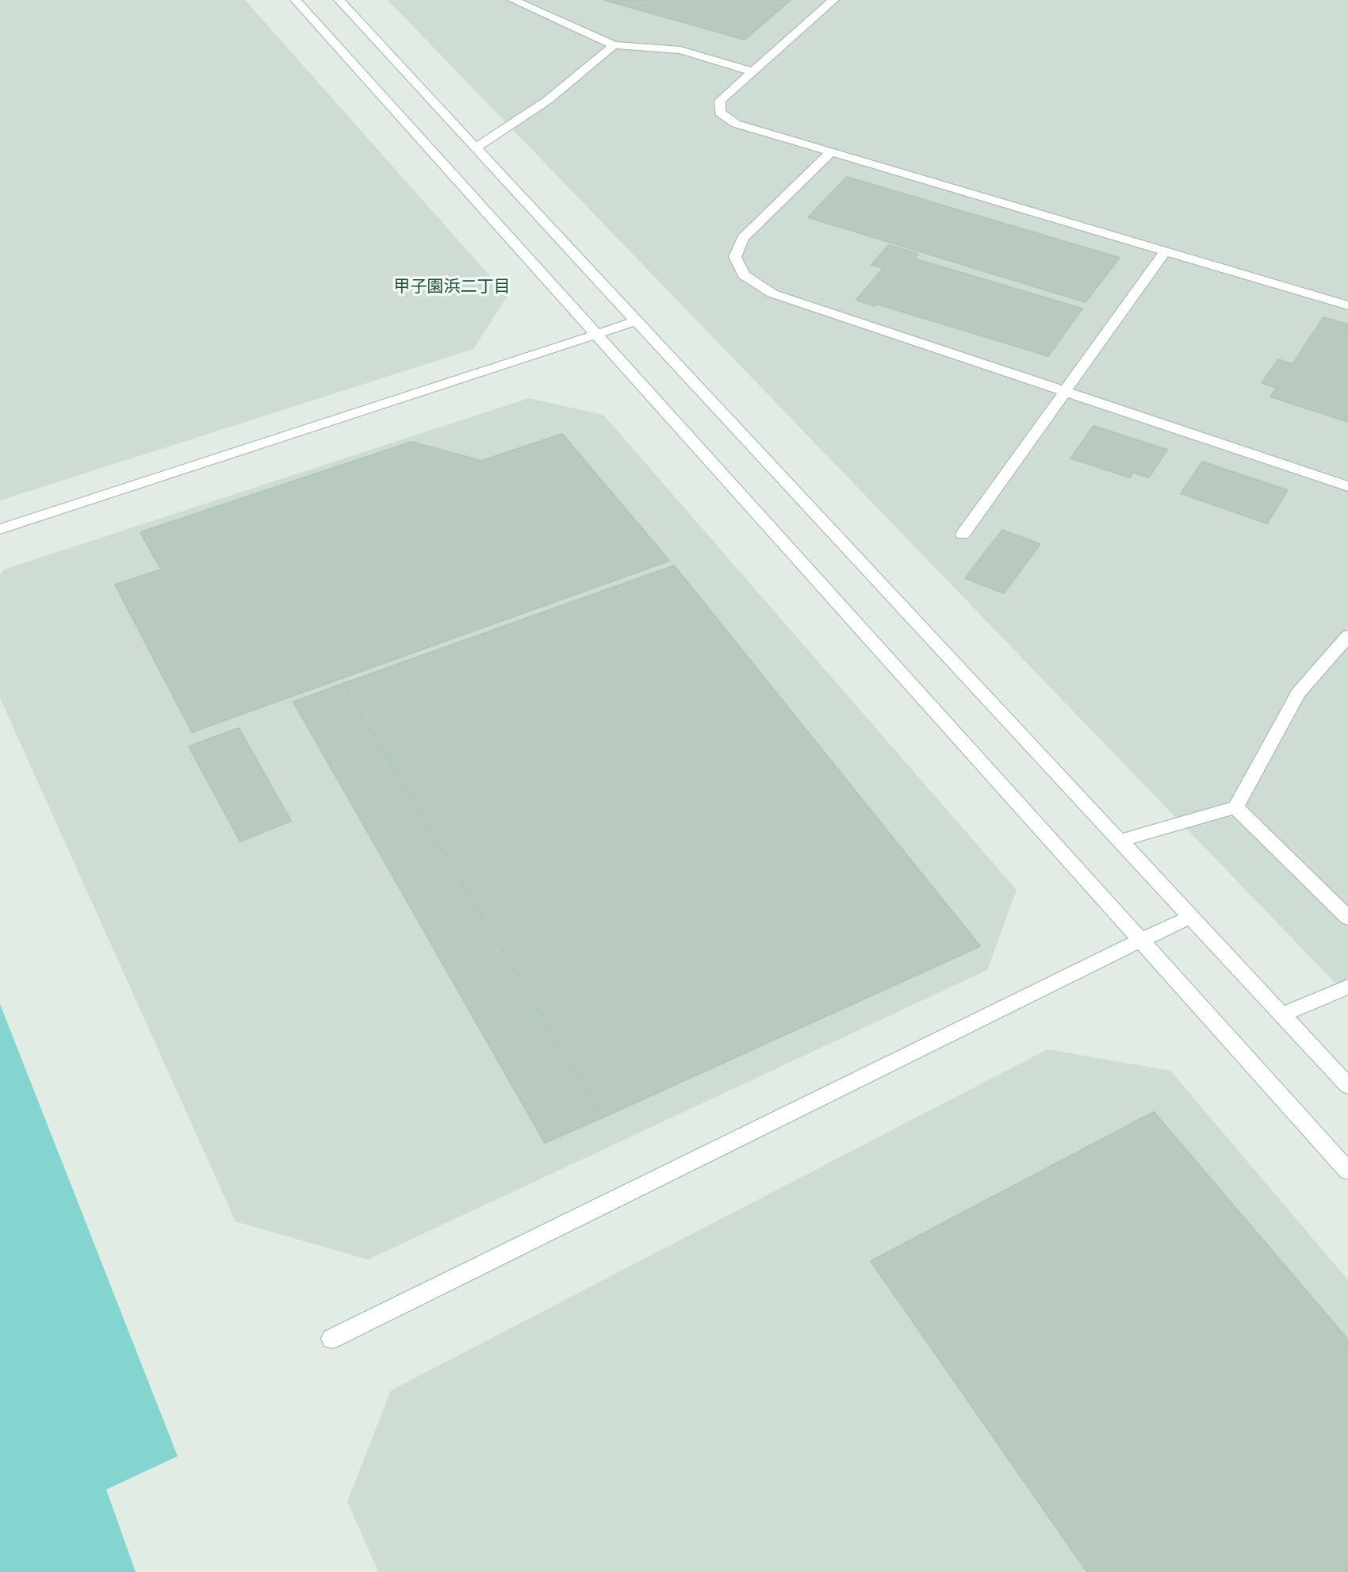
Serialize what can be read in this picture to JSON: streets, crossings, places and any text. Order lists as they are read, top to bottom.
{
  "districts": ["甲子園浜二丁目"]
}
